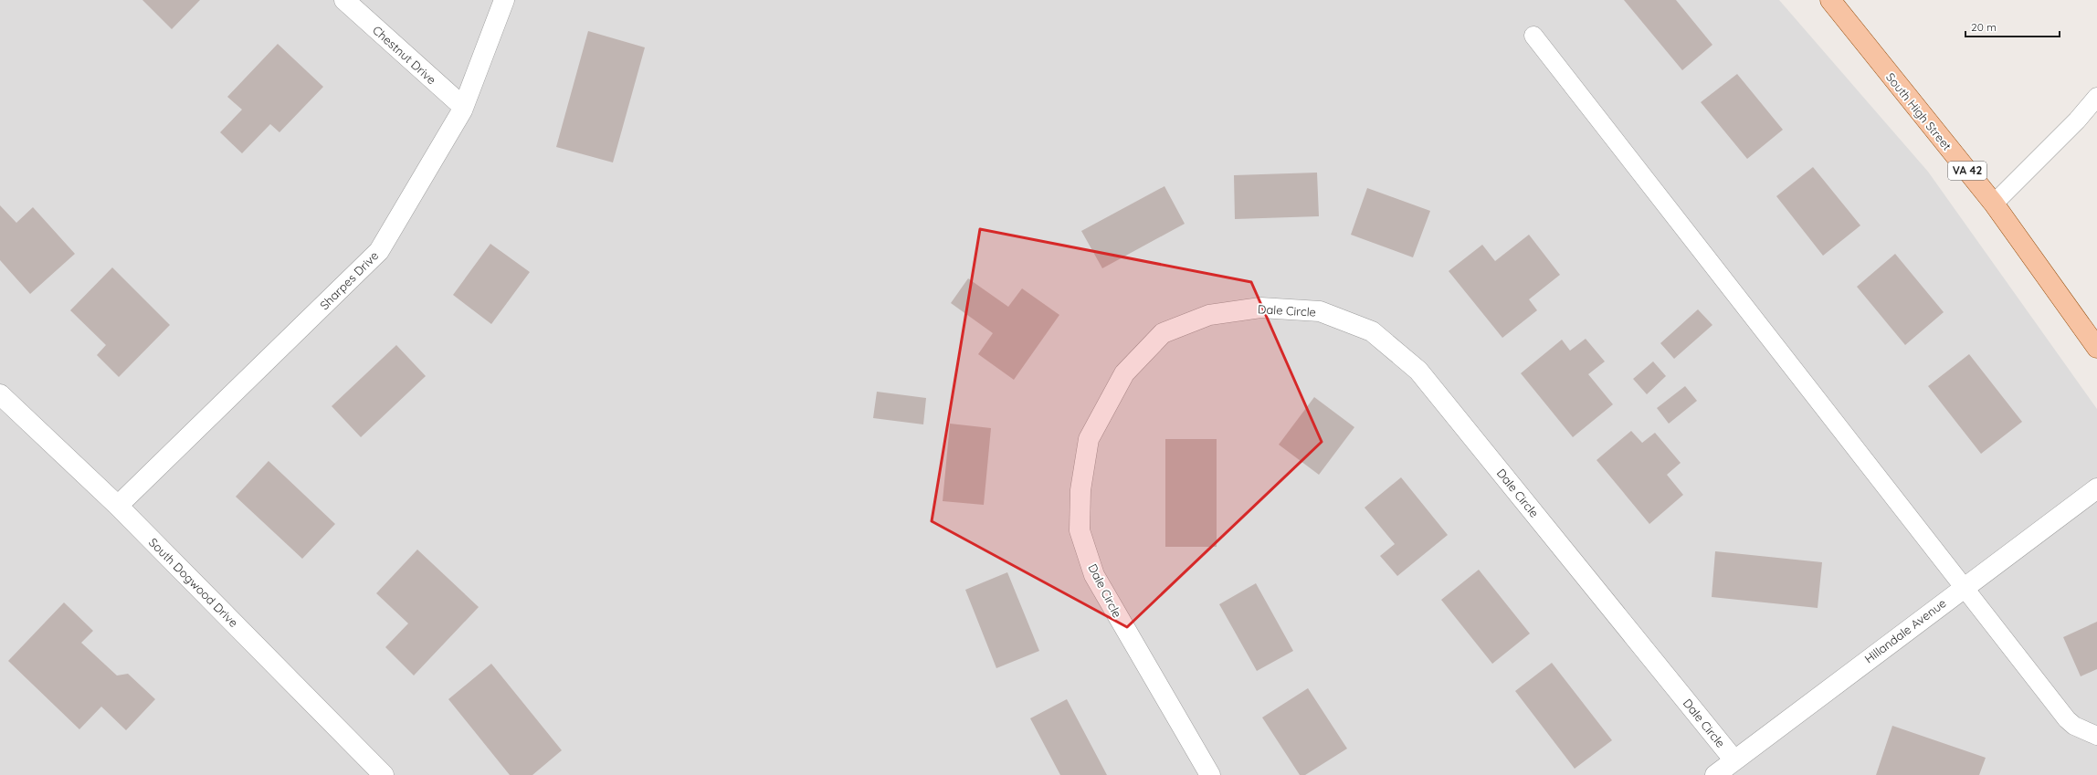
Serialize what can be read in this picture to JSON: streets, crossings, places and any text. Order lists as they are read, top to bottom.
{
  "streets": {
    "main road": ["South High Street", "VA 42"],
    "street": [
      "Chestnut Drive",
      "Sharpes Drive",
      "Dale Circle",
      "South Dogwood Drive",
      "Hillandale Avenue"
    ]
  },
  "crossings": [
    ["Chestnut Drive", "Sharpes Drive"],
    ["Sharpes Drive", "South Dogwood Drive"],
    ["Dale Circle", "Hillandale Avenue"]
  ],
  "scale_bar": "20 m"
}
